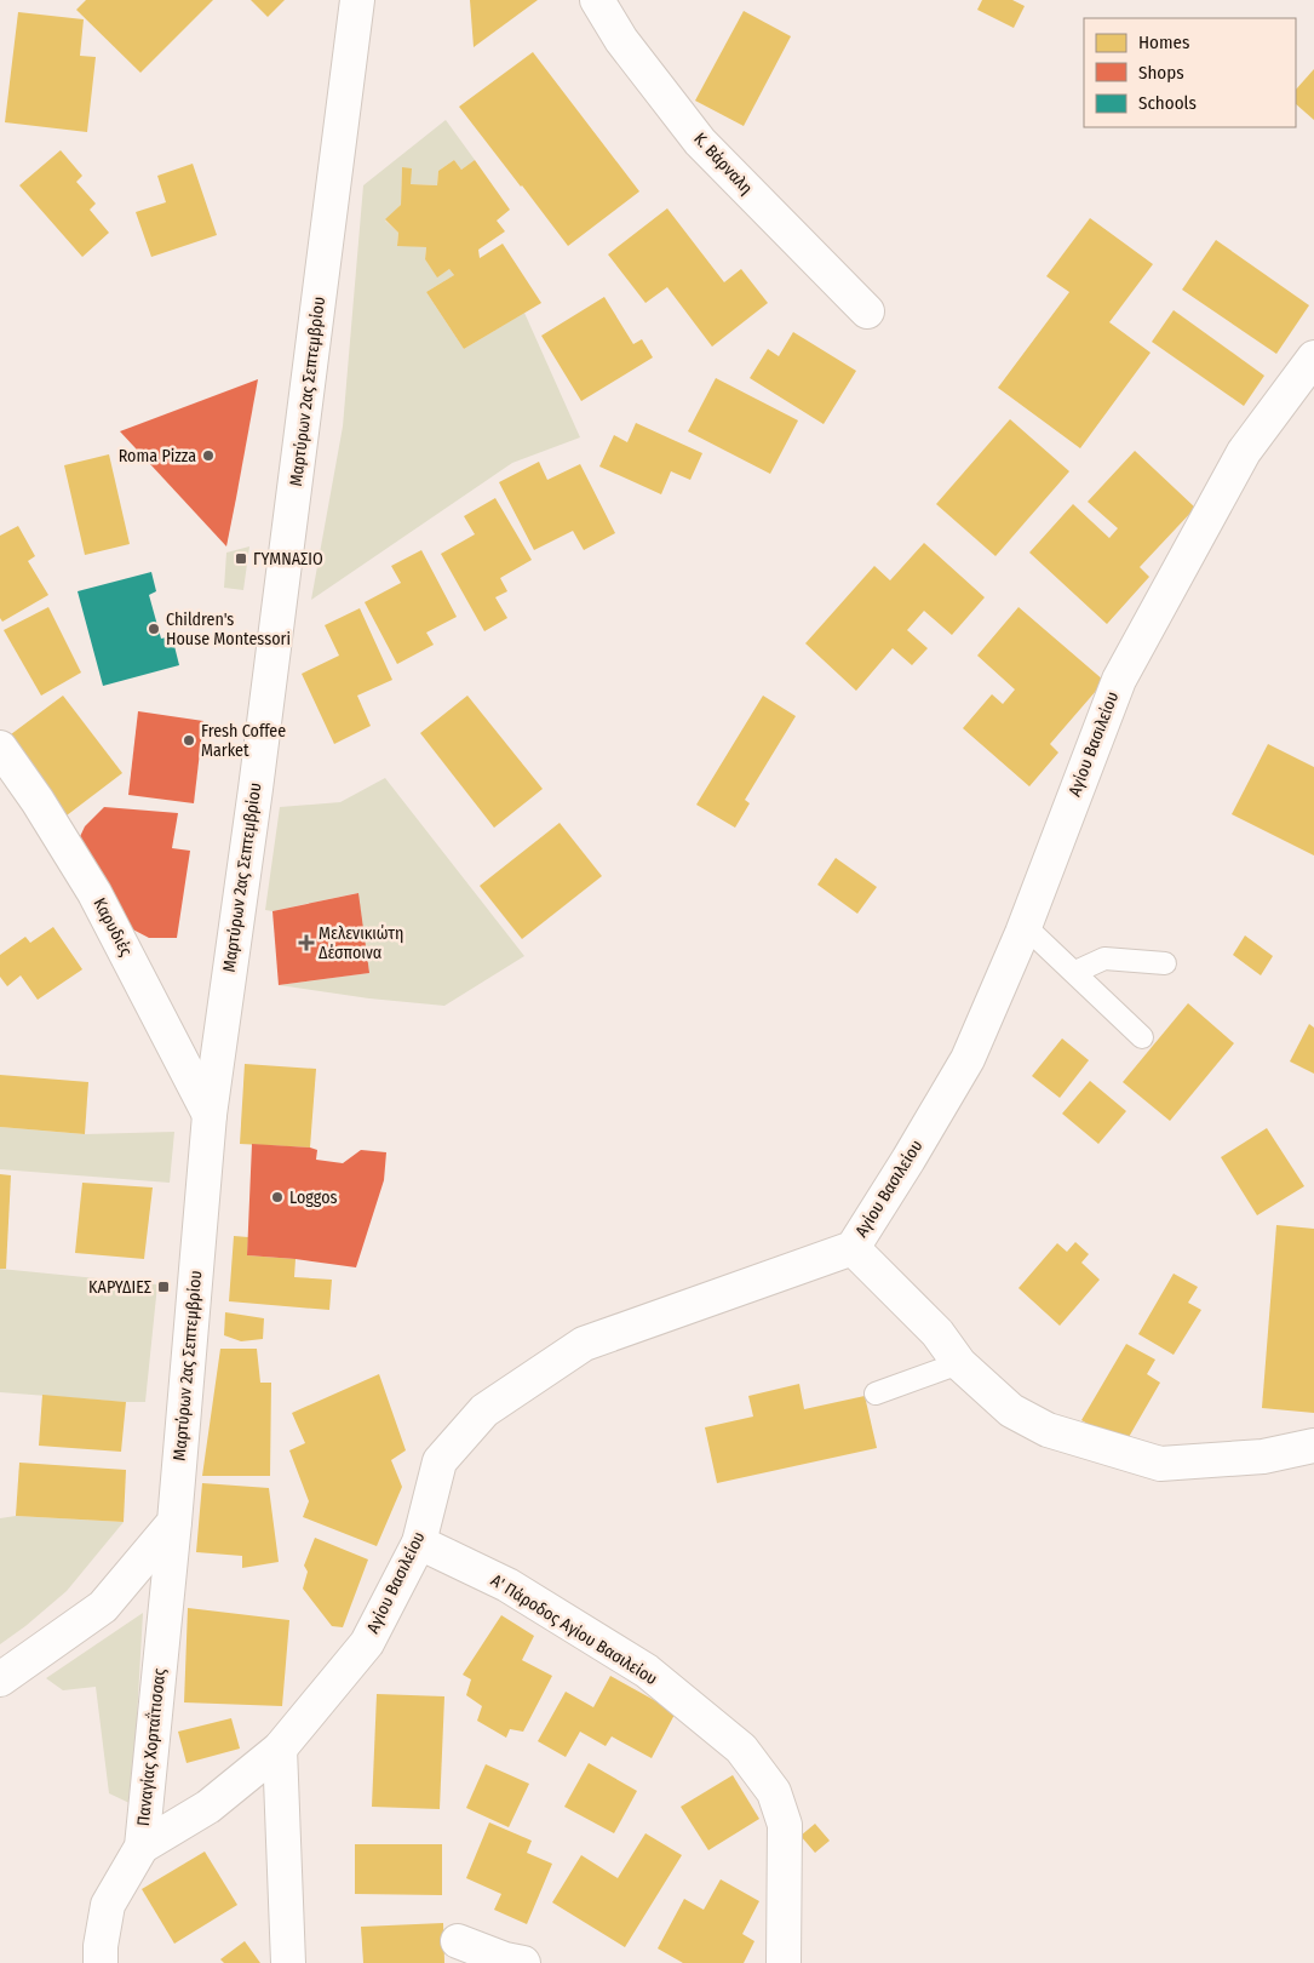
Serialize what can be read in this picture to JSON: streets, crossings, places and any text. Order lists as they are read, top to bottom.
{
  "streets": {
    "street": [
      "Κ. Βάρναλη",
      "Μαρτύρων 2ας Σεπτεμβρίου",
      "Αγίου Βασιλείου",
      "Καρυδιές",
      "Α' Πάροδος Αγίου Βασιλείου",
      "Παναγίας Χορταΐτισσας"
    ]
  },
  "crossings": [
    ["Μαρτύρων 2ας Σεπτεμβρίου", "Καρυδιές"],
    ["Μαρτύρων 2ας Σεπτεμβρίου", "Παναγίας Χορταΐτισσας"],
    ["Αγίου Βασιλείου", "Α' Πάροδος Αγίου Βασιλείου"],
    ["Αγίου Βασιλείου", "Παναγίας Χορταΐτισσας"]
  ],
  "places": {
    "other": [
      "Roma Pizza",
      "Children's House Montessori",
      "Fresh Coffee Market",
      "Loggos"
    ],
    "transit": ["ΓΥΜΝΑΣΙΟ", "ΚΑΡΥΔΙΕΣ"],
    "health": ["Μελενικιώτη Δέσποινα"]
  },
  "legend": ["Homes", "Shops", "Schools"]
}
